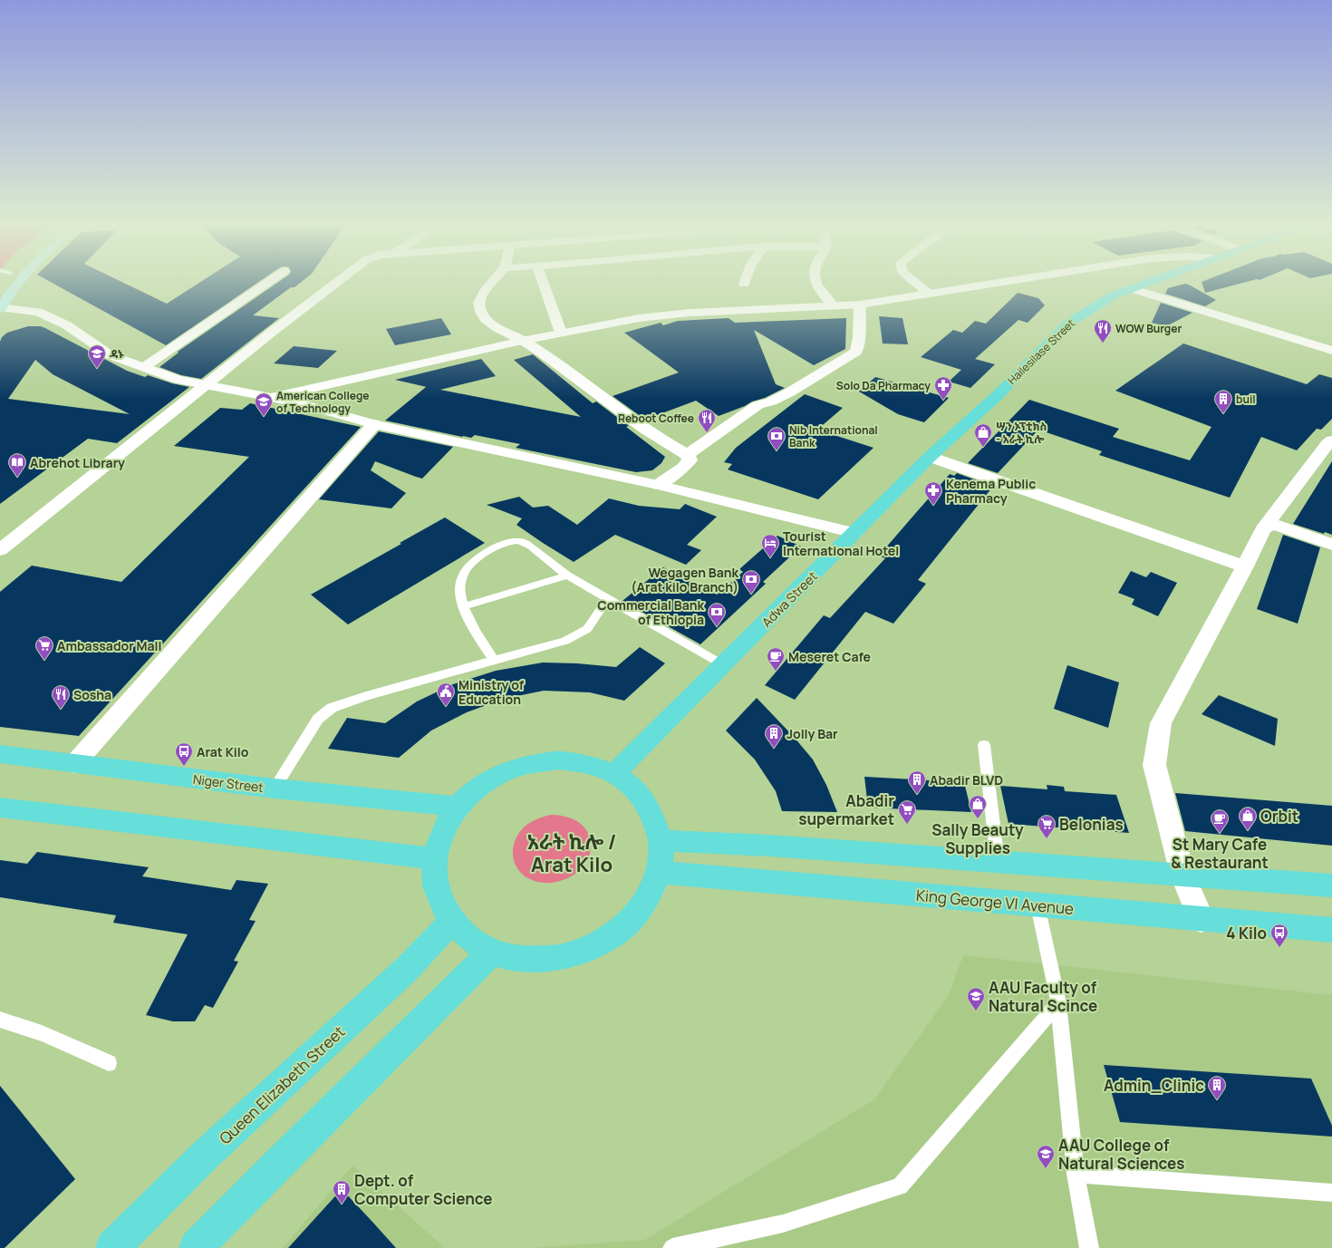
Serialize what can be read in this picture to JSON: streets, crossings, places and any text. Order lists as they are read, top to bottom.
{
  "streets": {
    "main road": [
      "Hailesilase Street",
      "Adwa Street",
      "Niger Street",
      "King George VI Avenue",
      "Queen Elizabeth Street"
    ]
  },
  "crossings": [
    ["Hailesilase Street", "Adwa Street"]
  ],
  "districts": ["አራት ኪሎ / Arat Kilo"],
  "places": {
    "restaurant": ["WOW Burger", "Reboot Coffee", "Sosha"],
    "school or university": [
      "ዳኑ",
      "American College of Technology",
      "AAU Faculty of Natural Scince",
      "AAU College of Natural Sciences"
    ],
    "pharmacy": ["Solo Da Pharmacy", "Kenema Public Pharmacy"],
    "building": [
      "buil",
      "Jolly Bar",
      "Abadir BLVD",
      "Admin_Clinic",
      "Dept. of Computer Science"
    ],
    "shop": ["ሣን ኦፕቲክስ - አራት ኪሎ", "Sally Beauty Supplies", "Orbit"],
    "bank": ["Nib International Bank", "Wegagen Bank (Arat kilo Branch)", "Commercial Bank of Ethiopia"],
    "library": ["Abrehot Library"],
    "hotel": ["Tourist International Hotel"],
    "supermarket": ["Ambassador Mall", "Abadir supermarket", "Belonias"],
    "cafe": ["Meseret Cafe", "St Mary Cafe & Restaurant"],
    "public building": ["Ministry of Education"],
    "bus stop": ["Arat Kilo", "4 Kilo"]
  }
}
